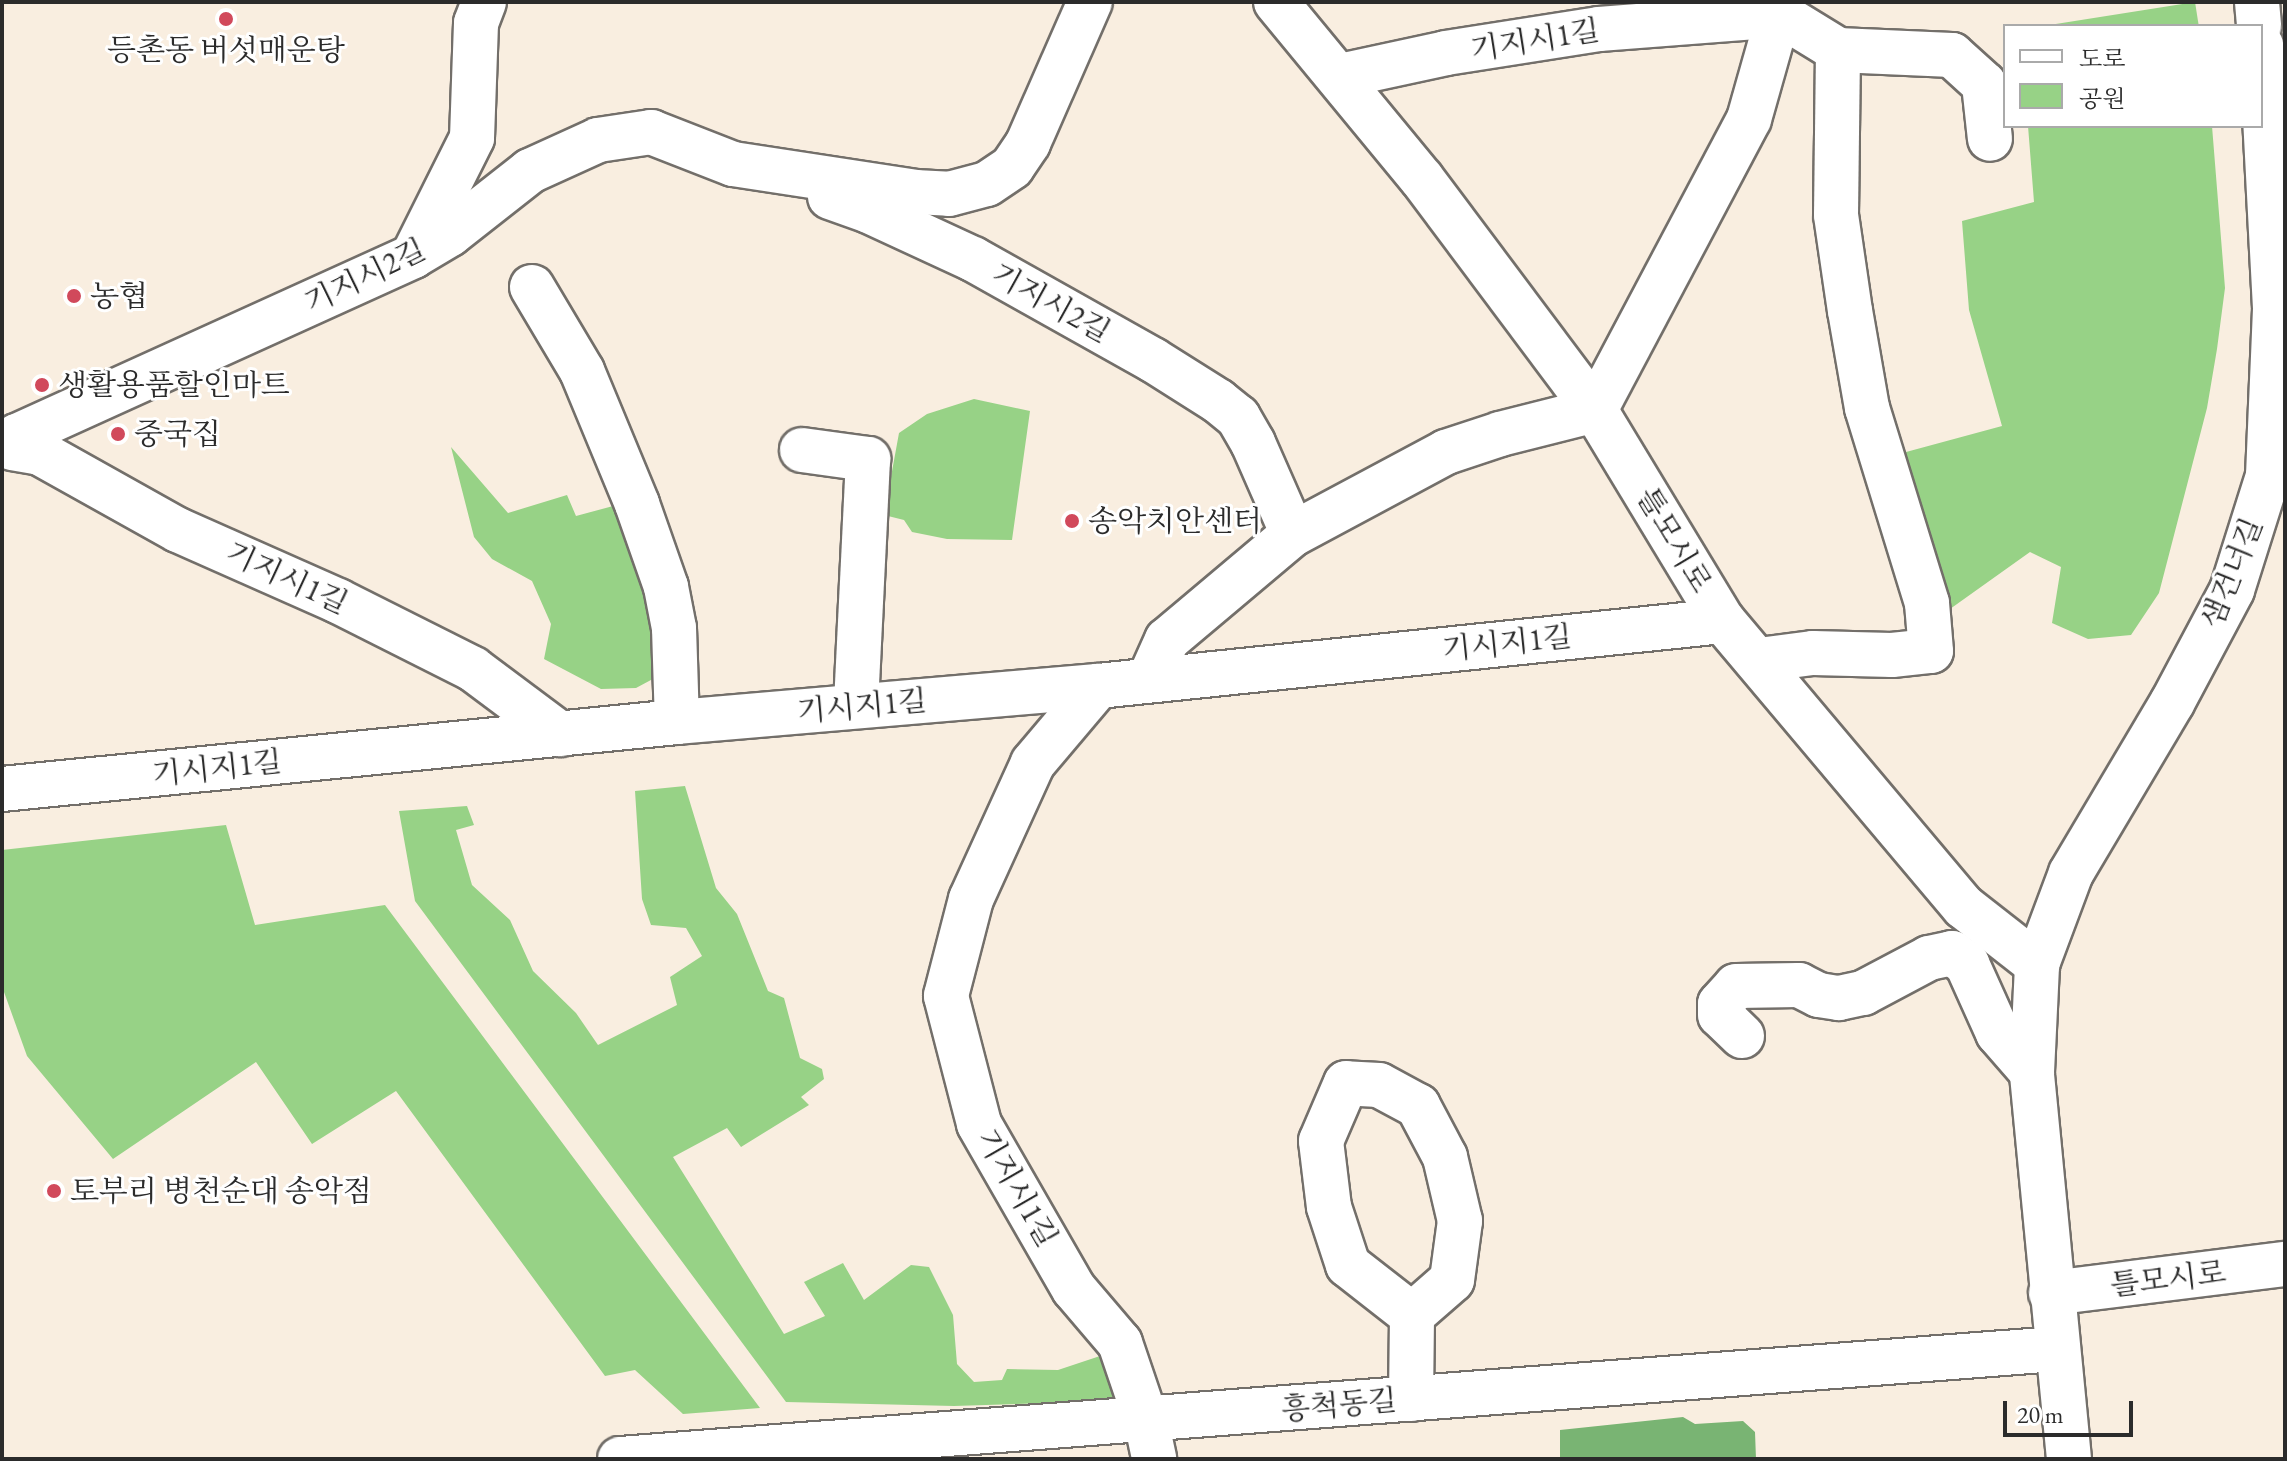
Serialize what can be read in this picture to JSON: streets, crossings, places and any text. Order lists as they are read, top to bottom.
{
  "streets": {
    "street": [
      "기지시1길",
      "기지시2길",
      "틀모시로",
      "샘건너길",
      "기시지1길",
      "흥척동길"
    ]
  },
  "crossings": [
    ["기지시1길", "기지시2길"],
    ["기지시1길", "틀모시로"],
    ["기지시1길", "기시지1길"],
    ["기지시1길", "흥척동길"],
    ["틀모시로", "샘건너길"],
    ["틀모시로", "기시지1길"]
  ],
  "places": [
    "등촌동 버섯매운탕",
    "농협",
    "생활용품할인마트",
    "중국집",
    "송악치안센터",
    "토부리 병천순대 송악점"
  ],
  "legend": ["도로", "공원"],
  "scale_bar": "20 m"
}
